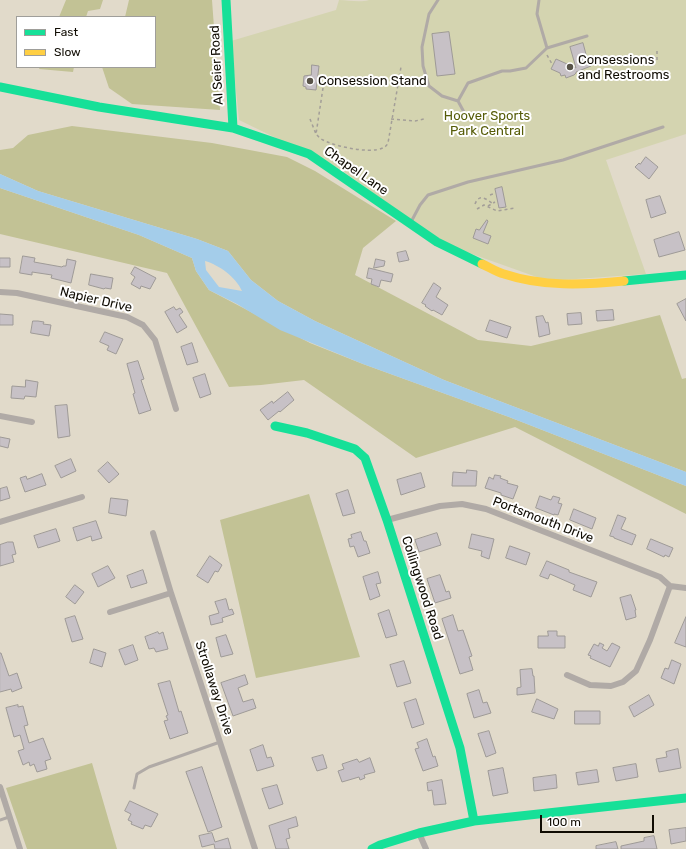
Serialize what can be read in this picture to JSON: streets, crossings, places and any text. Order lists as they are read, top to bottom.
{
  "streets": {
    "street": [
      "Al Seier Road",
      "Chapel Lane",
      "Napier Drive",
      "Portsmouth Drive",
      "Collingwood Road",
      "Strollaway Drive"
    ]
  },
  "crossings": [
    ["Al Seier Road", "Chapel Lane"],
    ["Portsmouth Drive", "Collingwood Road"]
  ],
  "parks": ["Hoover Sports Park Central"],
  "places": ["Consessions and Restrooms", "Consession Stand"],
  "legend": ["Fast", "Slow"],
  "scale_bar": "100 m"
}
